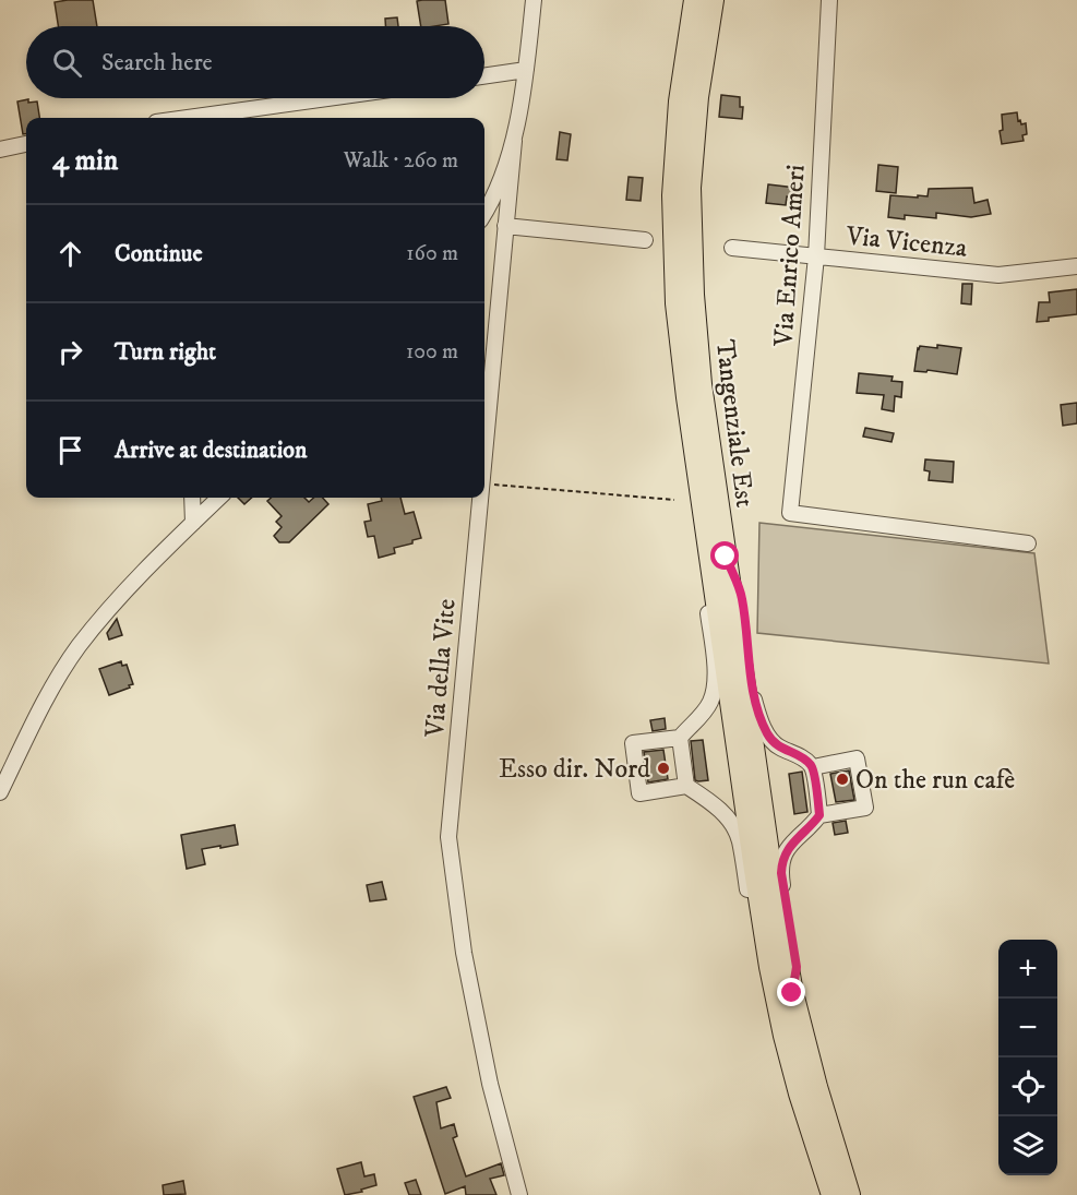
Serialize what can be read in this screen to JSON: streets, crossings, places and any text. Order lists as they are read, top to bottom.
{
  "streets": {
    "highway": ["Tangenziale Est"],
    "street": ["Via Vicenza", "Via Enrico Ameri", "Via della Vite"]
  },
  "crossings": [
    ["Via Vicenza", "Via Enrico Ameri"]
  ],
  "places": ["Esso dir. Nord", "On the run cafè"],
  "page": {
    "search": "Search here",
    "heading": ["4 min", "Walk · 260 m"],
    "list": [
      ["Continue", "160 m"],
      ["Turn right", "100 m"],
      "Arrive at destination"
    ],
    "map_buttons": ["+", "−"]
  }
}
